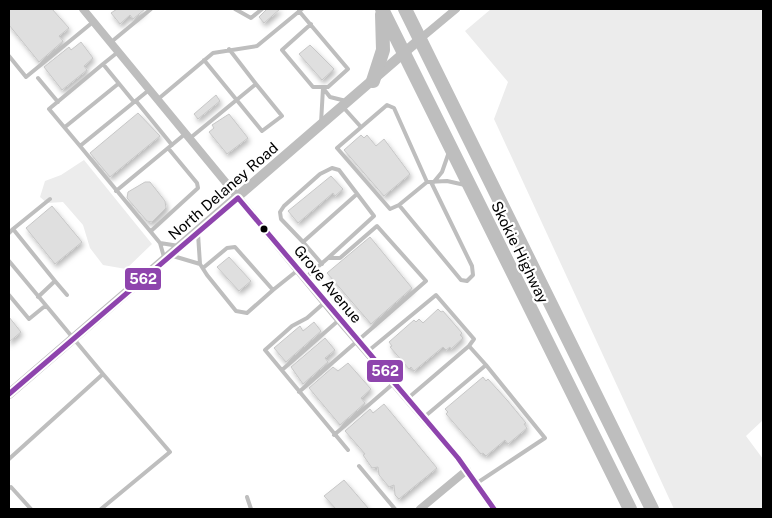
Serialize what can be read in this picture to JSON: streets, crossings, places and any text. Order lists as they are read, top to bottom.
{
  "streets": {
    "highway": ["Skokie Highway"],
    "street": ["North Delaney Road", "Grove Avenue"]
  },
  "crossings": [
    ["North Delaney Road", "Skokie Highway"],
    ["North Delaney Road", "Grove Avenue"]
  ],
  "lines": ["transit line 562"]
}
